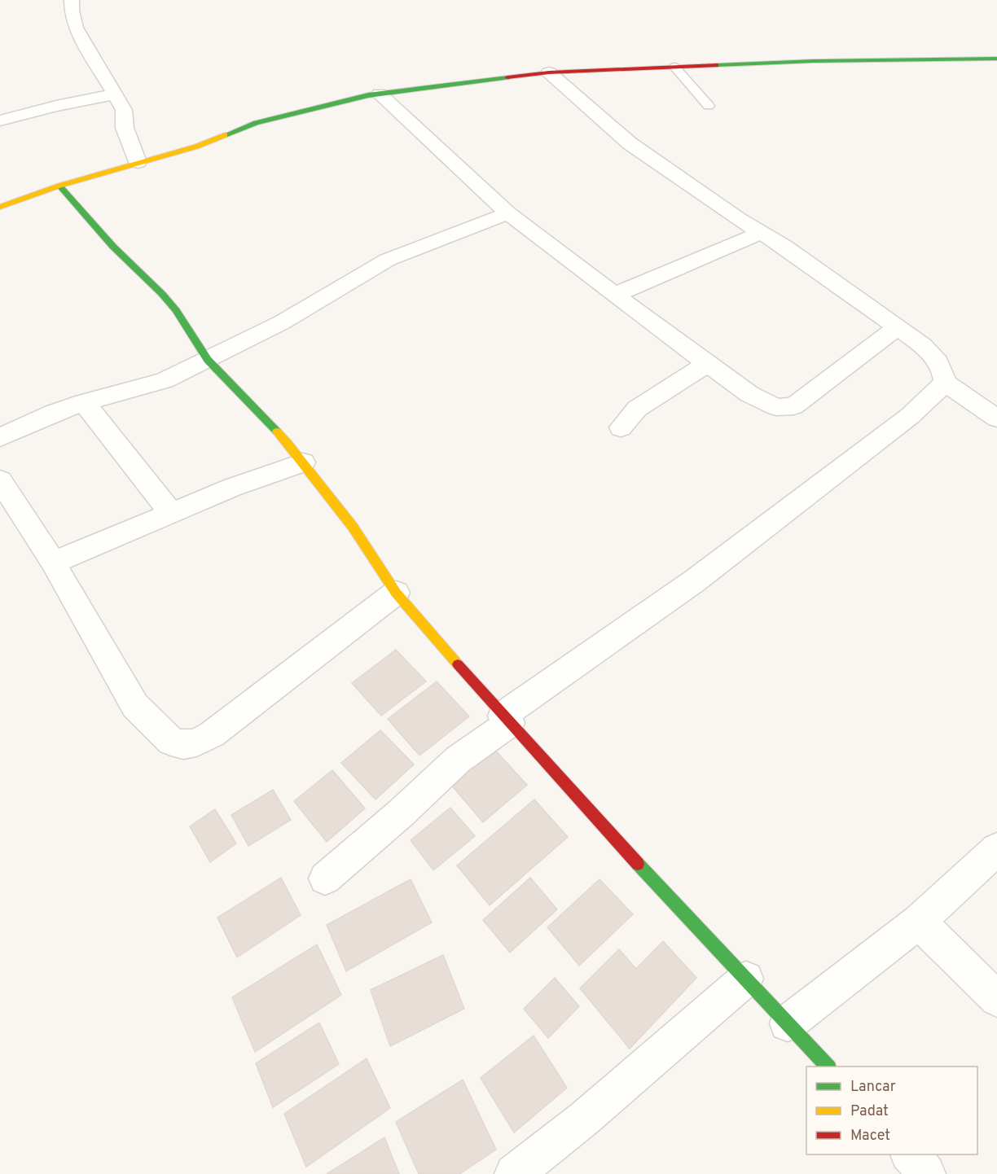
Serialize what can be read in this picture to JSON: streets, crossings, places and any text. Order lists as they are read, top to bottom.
{
  "legend": ["Lancar", "Padat", "Macet"]
}
